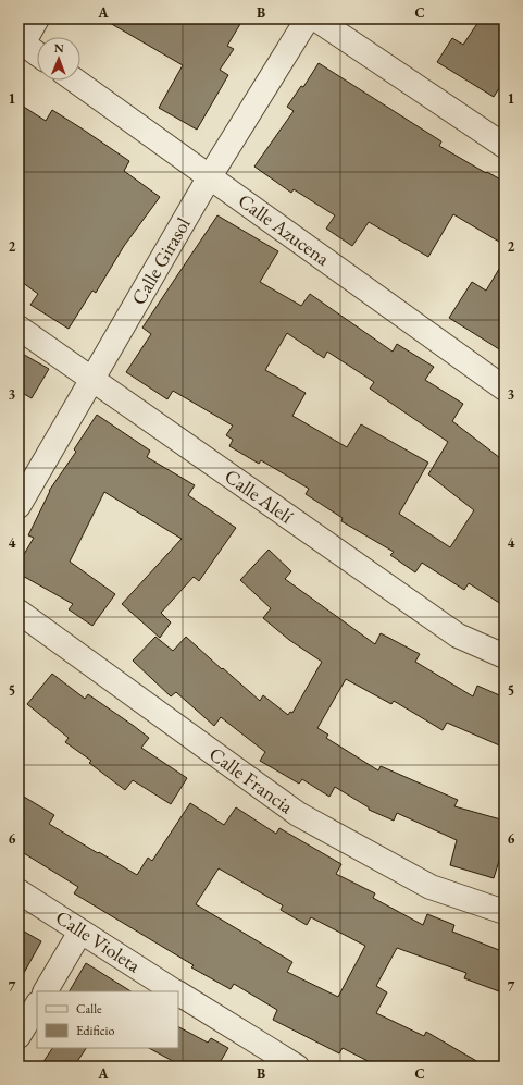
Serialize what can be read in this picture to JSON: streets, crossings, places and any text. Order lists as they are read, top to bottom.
{
  "streets": {
    "street": [
      "Calle Azucena",
      "Calle Girasol",
      "Calle Alelí",
      "Calle Francia",
      "Calle Violeta"
    ]
  },
  "crossings": [
    ["Calle Azucena", "Calle Girasol"],
    ["Calle Girasol", "Calle Alelí"]
  ],
  "legend": ["Calle", "Edificio"],
  "north": "top",
  "grid": {
    "columns": ["A", "B", "C"],
    "rows": [
      "1",
      "2",
      "3",
      "4",
      "5",
      "6",
      "7"
    ]
  }
}
